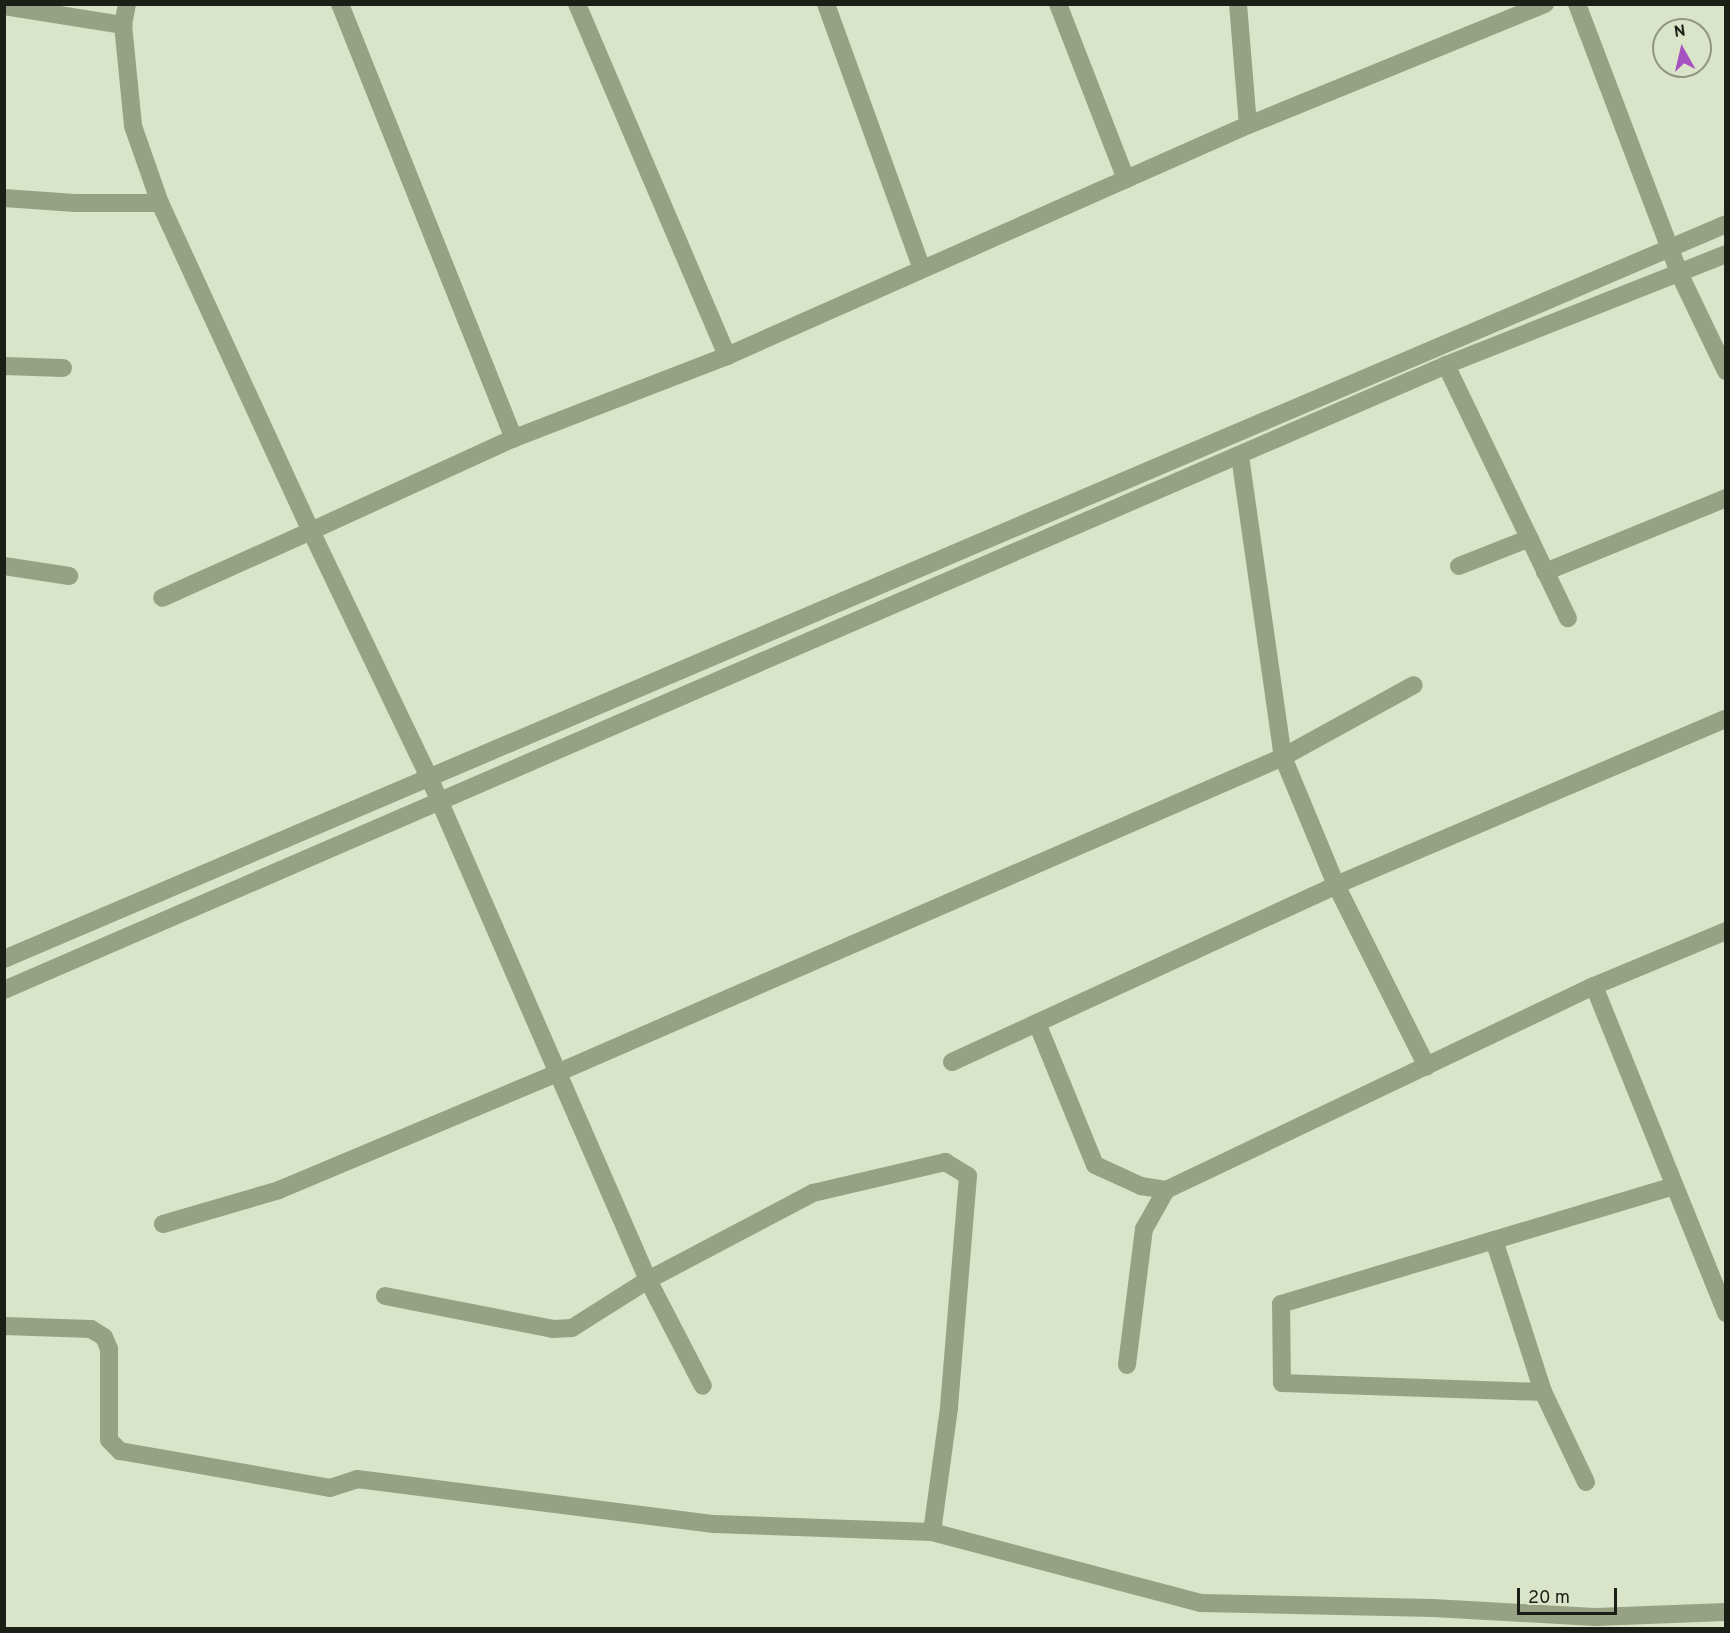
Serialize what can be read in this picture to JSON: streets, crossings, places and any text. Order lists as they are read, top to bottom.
{
  "scale_bar": "20 m",
  "north": "top"
}
